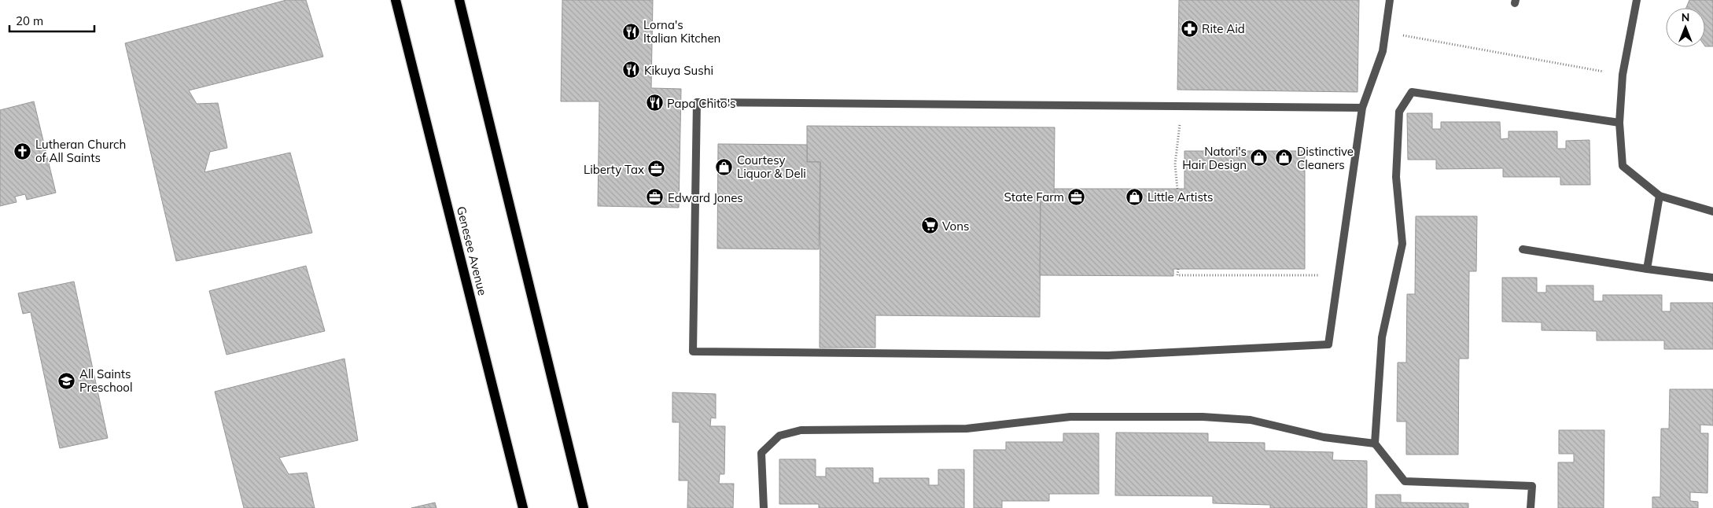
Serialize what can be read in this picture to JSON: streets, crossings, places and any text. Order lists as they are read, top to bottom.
{
  "streets": {
    "main road": ["Genesee Avenue"]
  },
  "places": {
    "pharmacy": ["Rite Aid"],
    "restaurant": ["Lorna's Italian Kitchen", "Kikuya Sushi", "Papa Chito's"],
    "church": ["Lutheran Church of All Saints"],
    "shop": [
      "Natori's Hair Design",
      "Distinctive Cleaners",
      "Courtesy Liquor & Deli",
      "Little Artists"
    ],
    "office": ["Liberty Tax", "State Farm", "Edward Jones"],
    "supermarket": ["Vons"],
    "school or university": ["All Saints Preschool"]
  },
  "scale_bar": "20 m",
  "north": "top"
}
